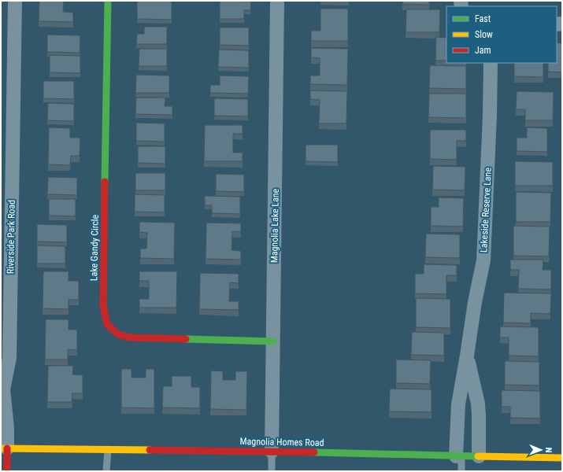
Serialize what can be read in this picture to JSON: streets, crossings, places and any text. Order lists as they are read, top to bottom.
{
  "streets": {
    "street": [
      "Lakeside Reserve Lane",
      "Magnolia Lake Lane",
      "Riverside Park Road",
      "Lake Gandy Circle",
      "Magnolia Homes Road"
    ]
  },
  "crossings": [
    ["Lakeside Reserve Lane", "Magnolia Homes Road"],
    ["Magnolia Lake Lane", "Lake Gandy Circle"],
    ["Magnolia Lake Lane", "Magnolia Homes Road"],
    ["Riverside Park Road", "Magnolia Homes Road"]
  ],
  "legend": ["Fast", "Slow", "Jam"],
  "north": "right"
}
